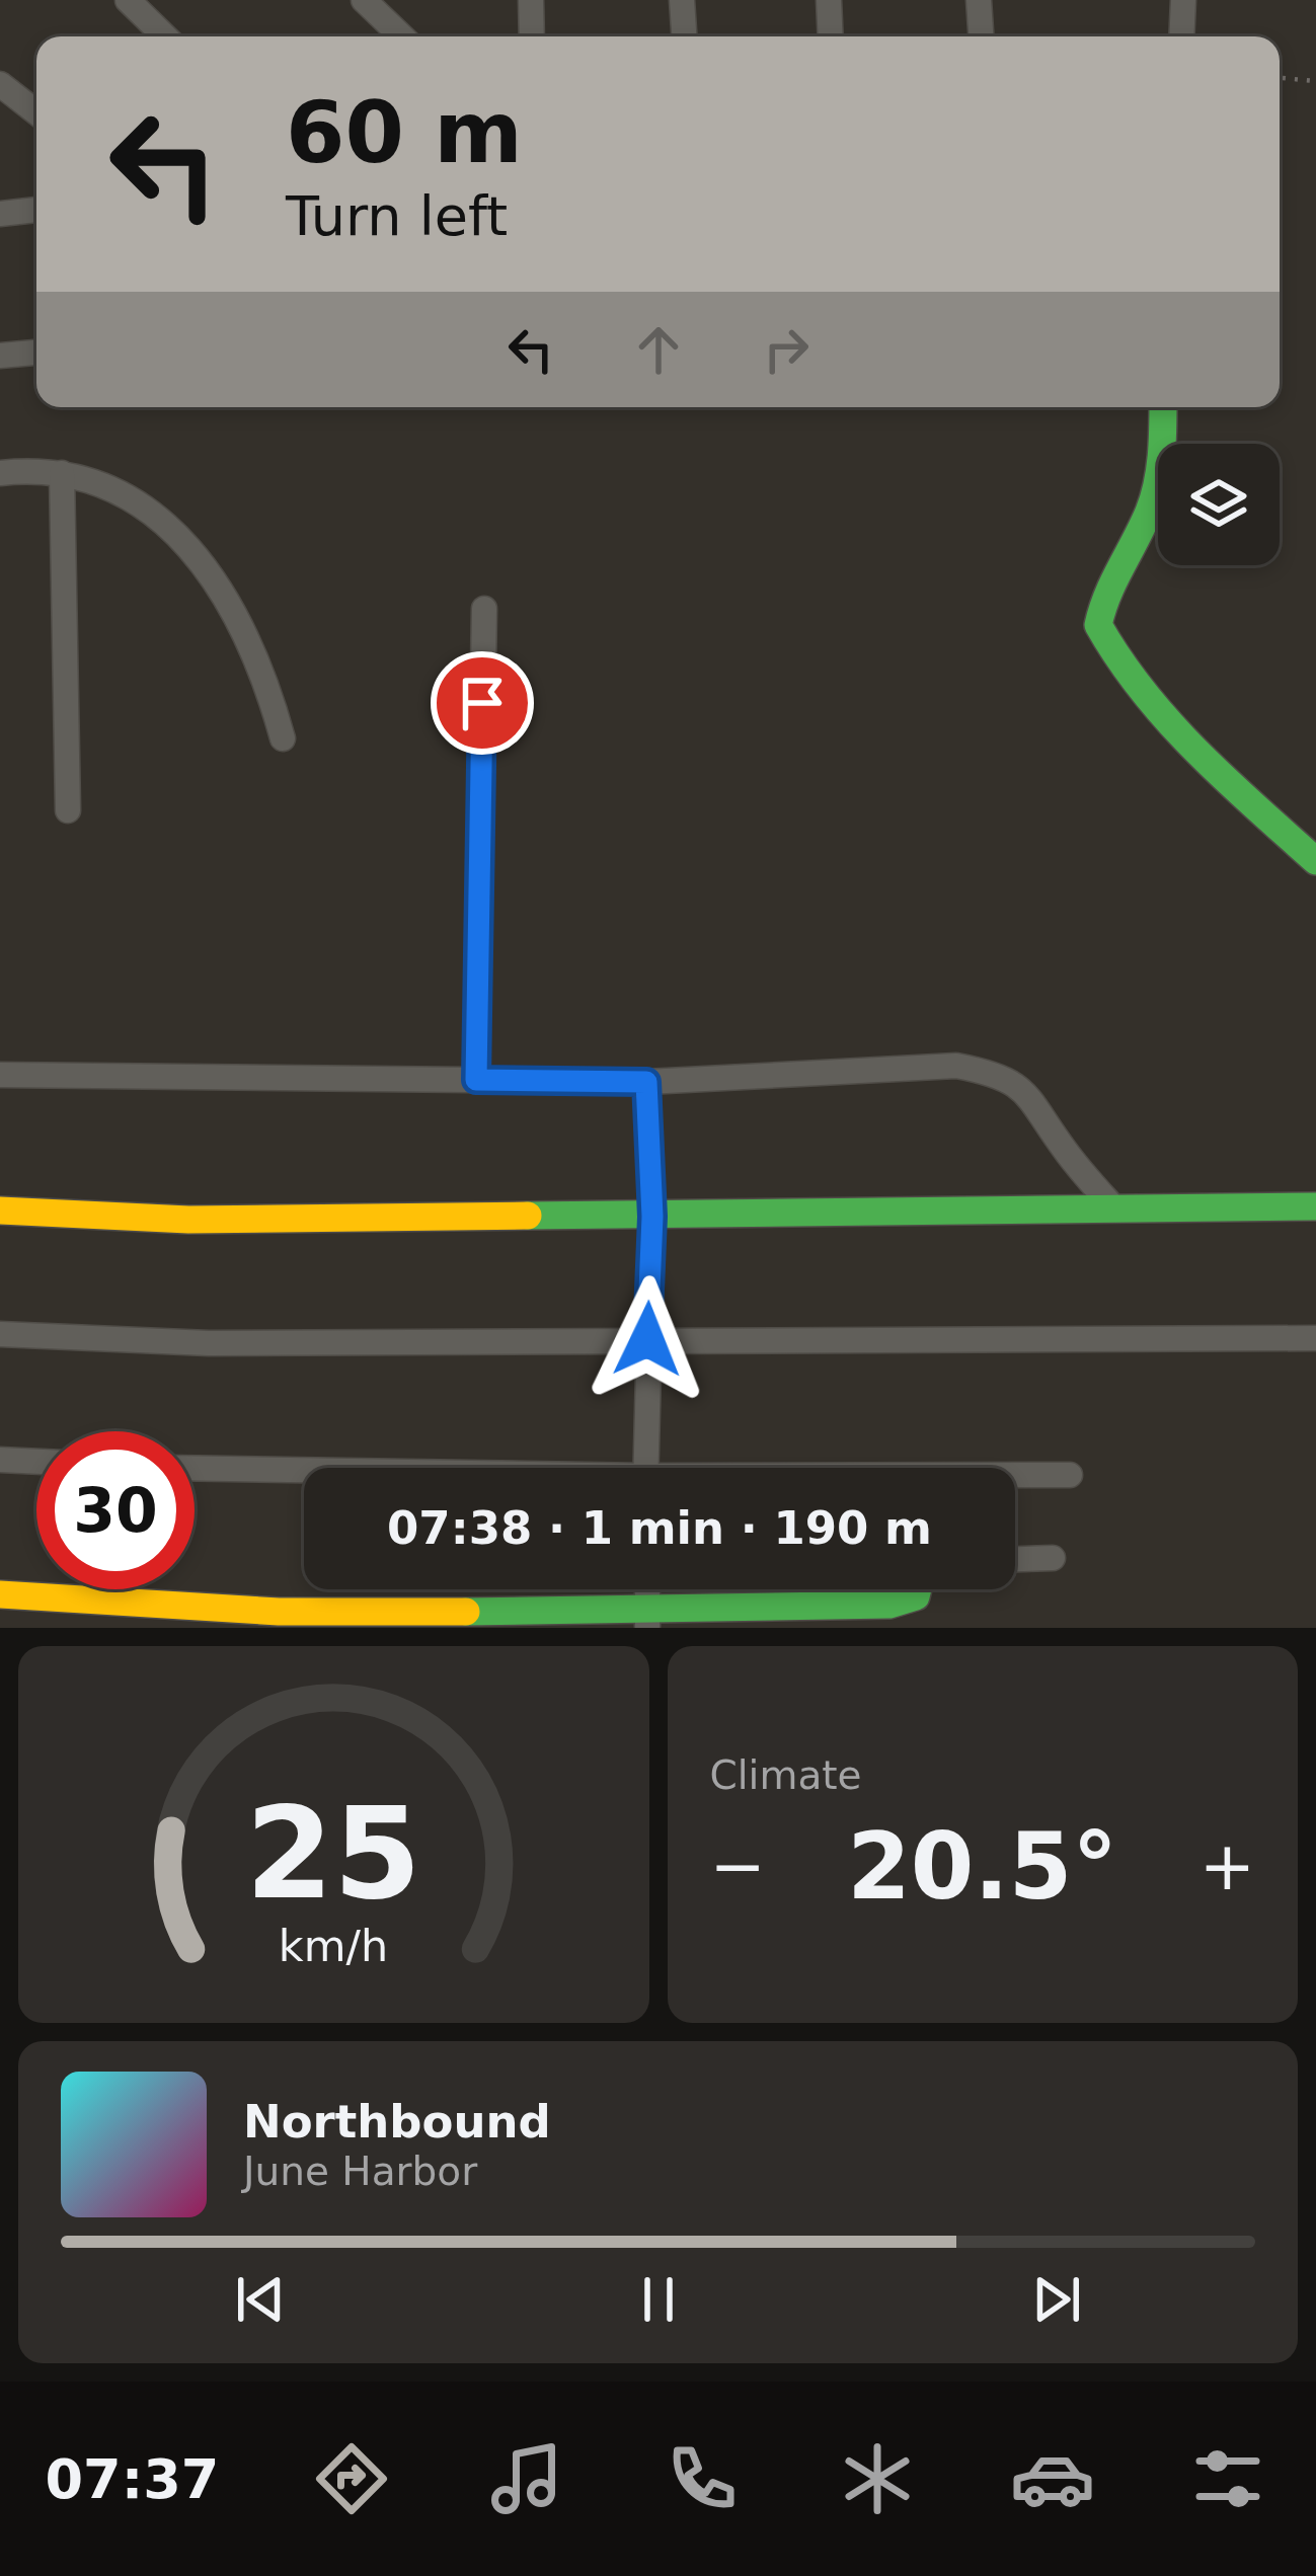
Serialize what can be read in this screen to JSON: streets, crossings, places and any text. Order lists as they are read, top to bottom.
{
  "page": {
    "turn": ["60 m", "Turn left"],
    "limit": "30",
    "trip": "07:38 · 1 min · 190 m",
    "tile": "Climate",
    "heat": ["−", "20.5°", "+"],
    "song": ["Northbound", "June Harbor"],
    "tabs": "07:37",
    "gauge": ["25", "km/h"]
  }
}
